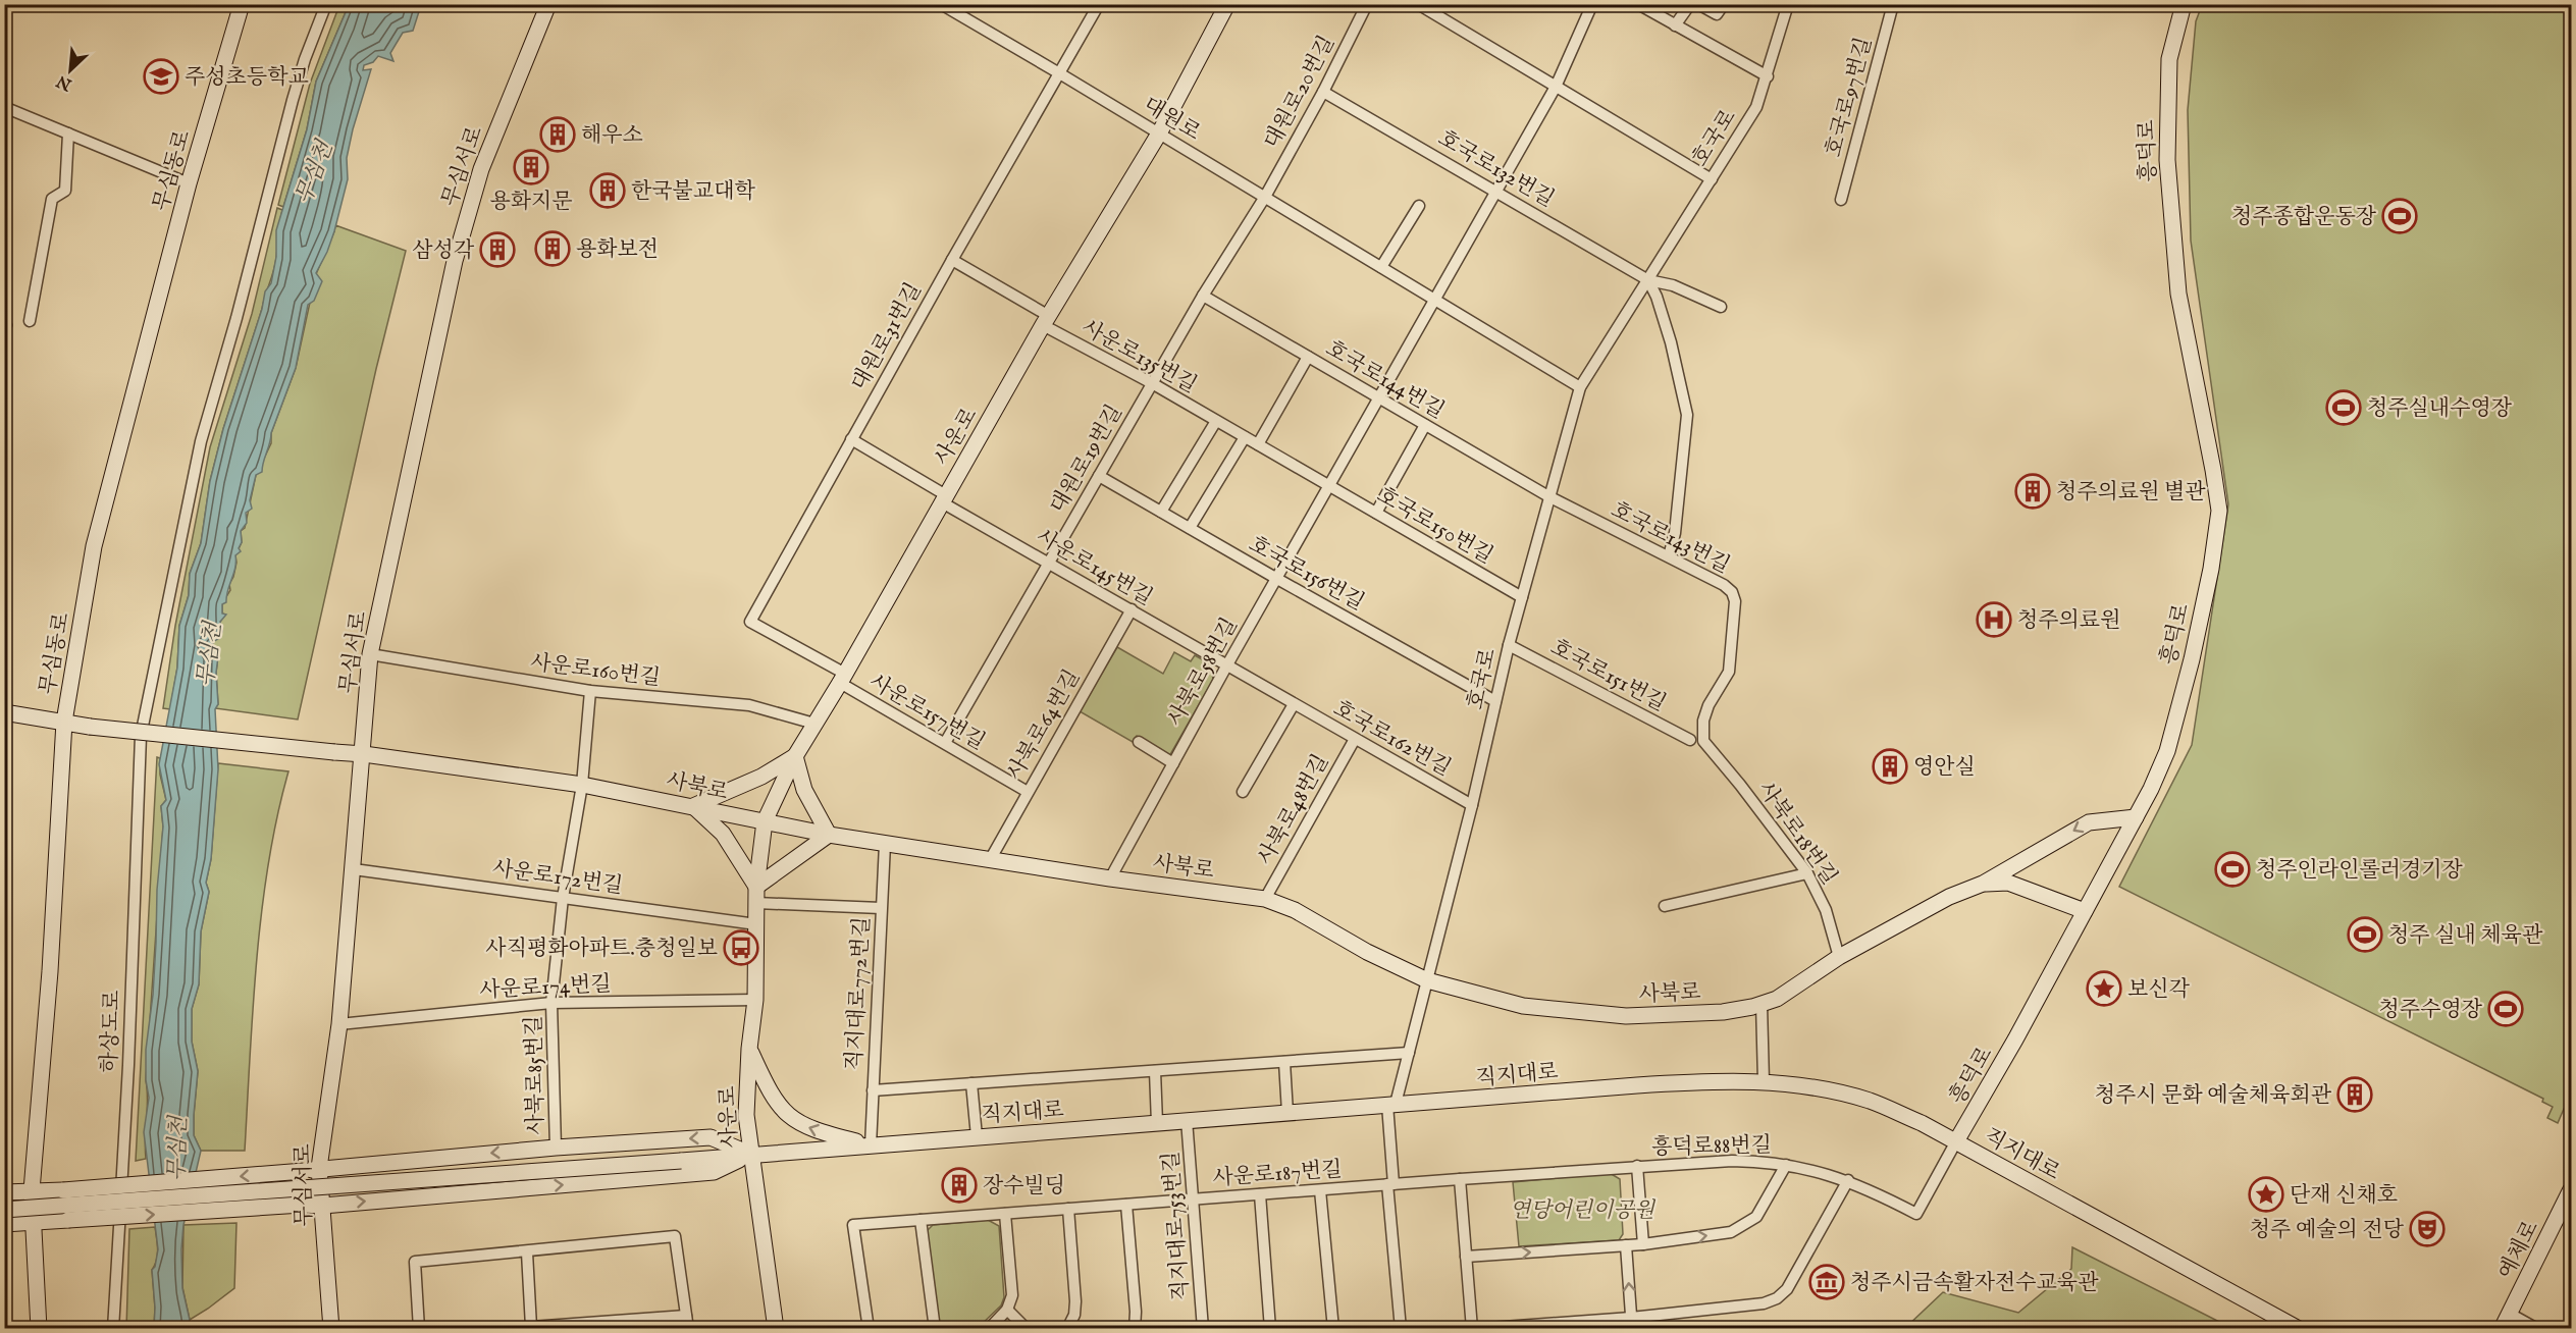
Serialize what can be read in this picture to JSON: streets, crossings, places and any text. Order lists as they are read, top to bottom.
{
  "streets": {
    "street": [
      "대원로20번길",
      "호국로97번길",
      "대원로",
      "호국로",
      "흥덕로",
      "무심서로",
      "호국로132번길",
      "무심동로",
      "대원로31번길",
      "사운로135번길",
      "호국로144번길",
      "사운로",
      "대원로19번길",
      "호국로150번길",
      "호국로143번길",
      "사운로145번길",
      "호국로156번길",
      "사운로160번길",
      "사북로58번길",
      "호국로151번길",
      "사운로157번길",
      "사북로64번길",
      "호국로162번길",
      "사북로",
      "사북로48번길",
      "사북로18번길",
      "사운로172번길",
      "사운로174번길",
      "직지대로772번길",
      "하상도로",
      "직지대로",
      "사북로85번길",
      "흥덕로88번길",
      "사운로187번길",
      "직지대로753번길",
      "예체로"
    ]
  },
  "crossings": [
    ["대원로20번길", "대원로"],
    ["대원로20번길", "호국로132번길"],
    ["대원로20번길", "대원로19번길"],
    ["대원로", "호국로"],
    ["대원로", "대원로31번길"],
    ["대원로", "사운로"],
    ["대원로", "대원로19번길"],
    ["대원로", "사북로58번길"],
    ["호국로", "호국로132번길"],
    ["호국로", "호국로144번길"],
    ["호국로", "호국로150번길"],
    ["호국로", "호국로143번길"],
    ["호국로", "호국로156번길"],
    ["호국로", "호국로151번길"],
    ["호국로", "호국로162번길"],
    ["호국로", "사북로"],
    ["호국로", "직지대로"],
    ["호국로", "사운로187번길"],
    ["흥덕로", "직지대로"],
    ["흥덕로", "흥덕로88번길"],
    ["무심서로", "사운로160번길"],
    ["무심서로", "사북로"],
    ["무심서로", "사운로172번길"],
    ["무심서로", "사운로174번길"],
    ["호국로132번길", "사북로58번길"],
    ["무심동로", "사북로"],
    ["대원로31번길", "사운로135번길"],
    ["대원로31번길", "사운로145번길"],
    ["대원로31번길", "사운로157번길"],
    ["사운로135번길", "사운로"],
    ["사운로135번길", "대원로19번길"],
    ["사운로135번길", "호국로150번길"],
    ["사운로135번길", "사북로58번길"],
    ["호국로144번길", "대원로19번길"],
    ["호국로144번길", "호국로143번길"],
    ["호국로144번길", "사북로58번길"],
    ["사운로", "사운로145번길"],
    ["사운로", "사운로160번길"],
    ["사운로", "사운로157번길"],
    ["사운로", "사북로"],
    ["사운로", "사운로172번길"],
    ["사운로", "사운로174번길"],
    ["사운로", "직지대로"],
    ["대원로19번길", "사운로145번길"],
    ["대원로19번길", "호국로156번길"],
    ["대원로19번길", "사운로157번길"],
    ["호국로150번길", "사북로58번길"],
    ["호국로143번길", "사북로18번길"],
    ["사운로145번길", "사북로58번길"],
    ["사운로145번길", "사북로64번길"],
    ["사운로145번길", "호국로162번길"],
    ["호국로156번길", "사북로58번길"],
    ["사운로160번길", "사북로85번길"],
    ["사북로58번길", "호국로162번길"],
    ["사북로58번길", "사북로"],
    ["사운로157번길", "사북로64번길"],
    ["사북로64번길", "사북로"],
    ["호국로162번길", "사북로48번길"],
    ["사북로", "사북로48번길"],
    ["사북로", "사북로18번길"],
    ["사북로", "직지대로772번길"],
    ["사북로", "사북로85번길"],
    ["사운로172번길", "사북로85번길"],
    ["사운로174번길", "사북로85번길"],
    ["직지대로772번길", "직지대로"],
    ["직지대로", "직지대로753번길"],
    ["흥덕로88번길", "사운로187번길"],
    ["사운로187번길", "직지대로753번길"]
  ],
  "water": ["무심천"],
  "parks": ["연당어린이공원"],
  "places": {
    "school or university": ["주성초등학교"],
    "building": [
      "해우소",
      "용화지문",
      "한국불교대학",
      "용화보전",
      "삼성각",
      "청주의료원 별관",
      "영안실",
      "청주시 문화 예술체육회관",
      "장수빌딩"
    ],
    "sports": [
      "청주종합운동장",
      "청주실내수영장",
      "청주인라인롤러경기장",
      "청주 실내 체육관",
      "청주수영장"
    ],
    "hospital": ["청주의료원"],
    "bus stop": ["사직평화아파트.충청일보"],
    "place": ["보신각", "단재 신채호"],
    "theatre": ["청주 예술의 전당"],
    "museum": ["청주시금속활자전수교육관"]
  },
  "north": "bottom left"
}
